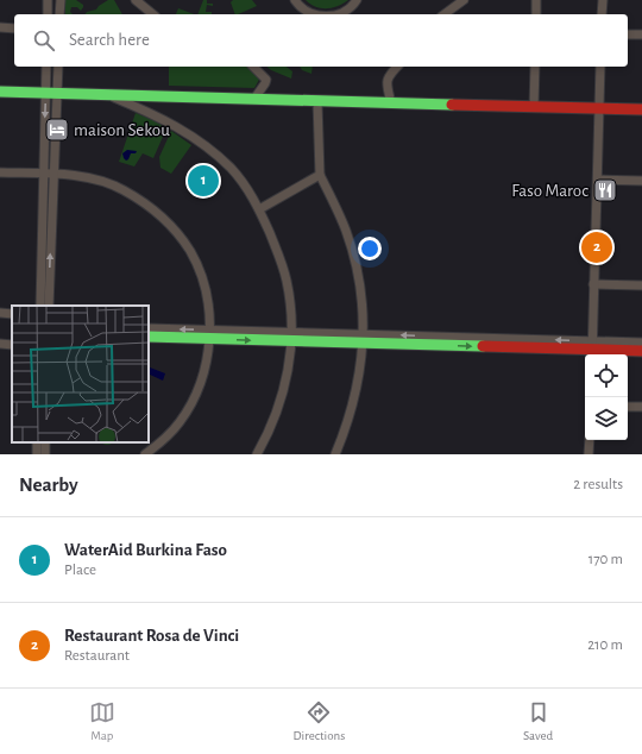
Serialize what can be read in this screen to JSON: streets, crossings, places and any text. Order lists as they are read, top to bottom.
{
  "places": {
    "hotel": ["maison Sekou"],
    "restaurant": ["Faso Maroc"]
  },
  "page": {
    "search": "Search here",
    "pins": ["1", "2"],
    "heading": ["Nearby", "2 results"],
    "list": [
      {
        "mark": "1",
        "name": "WaterAid Burkina Faso",
        "note": "Place",
        "value": "170 m"
      },
      {
        "mark": "2",
        "name": "Restaurant Rosa de Vinci",
        "note": "Restaurant",
        "value": "210 m"
      }
    ],
    "nav": ["Map", "Directions", "Saved"]
  }
}
